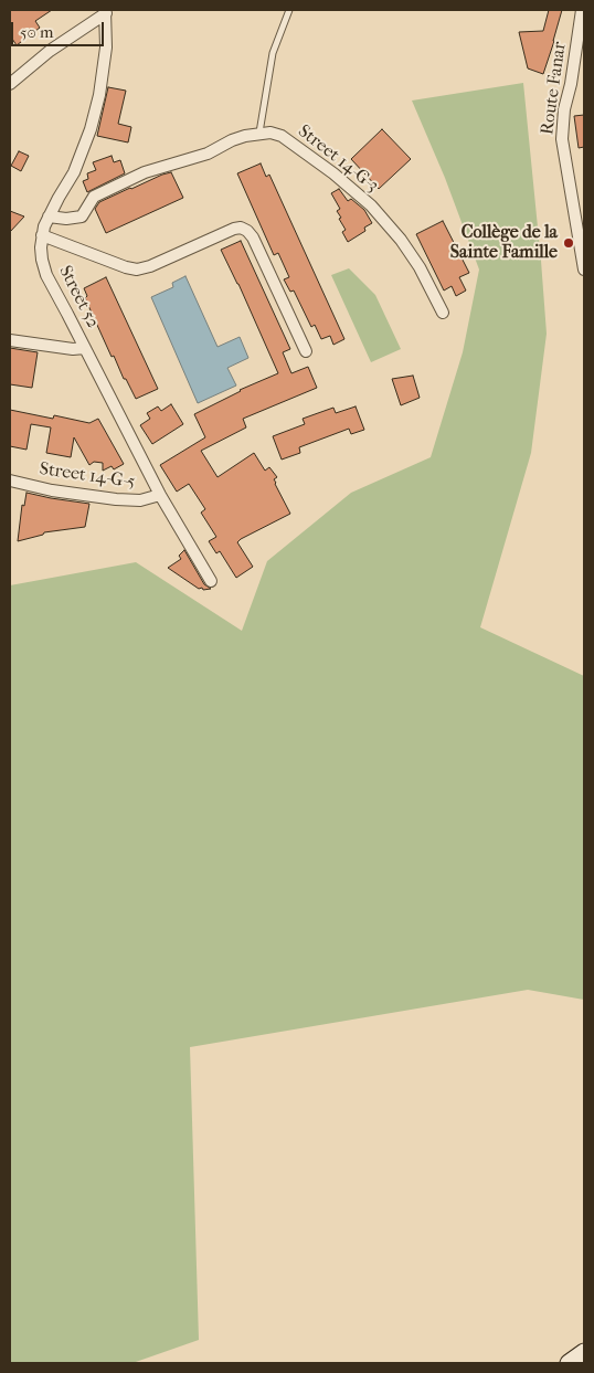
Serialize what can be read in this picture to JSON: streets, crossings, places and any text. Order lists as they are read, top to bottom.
{
  "streets": {
    "street": [
      "Route Fanar",
      "Street 14-G-3",
      "Street 52",
      "Street 14-G-5"
    ]
  },
  "crossings": [
    ["Street 14-G-3", "Street 52"],
    ["Street 52", "Street 14-G-5"]
  ],
  "places": ["Collège de la Sainte Famille"],
  "scale_bar": "50 m"
}
